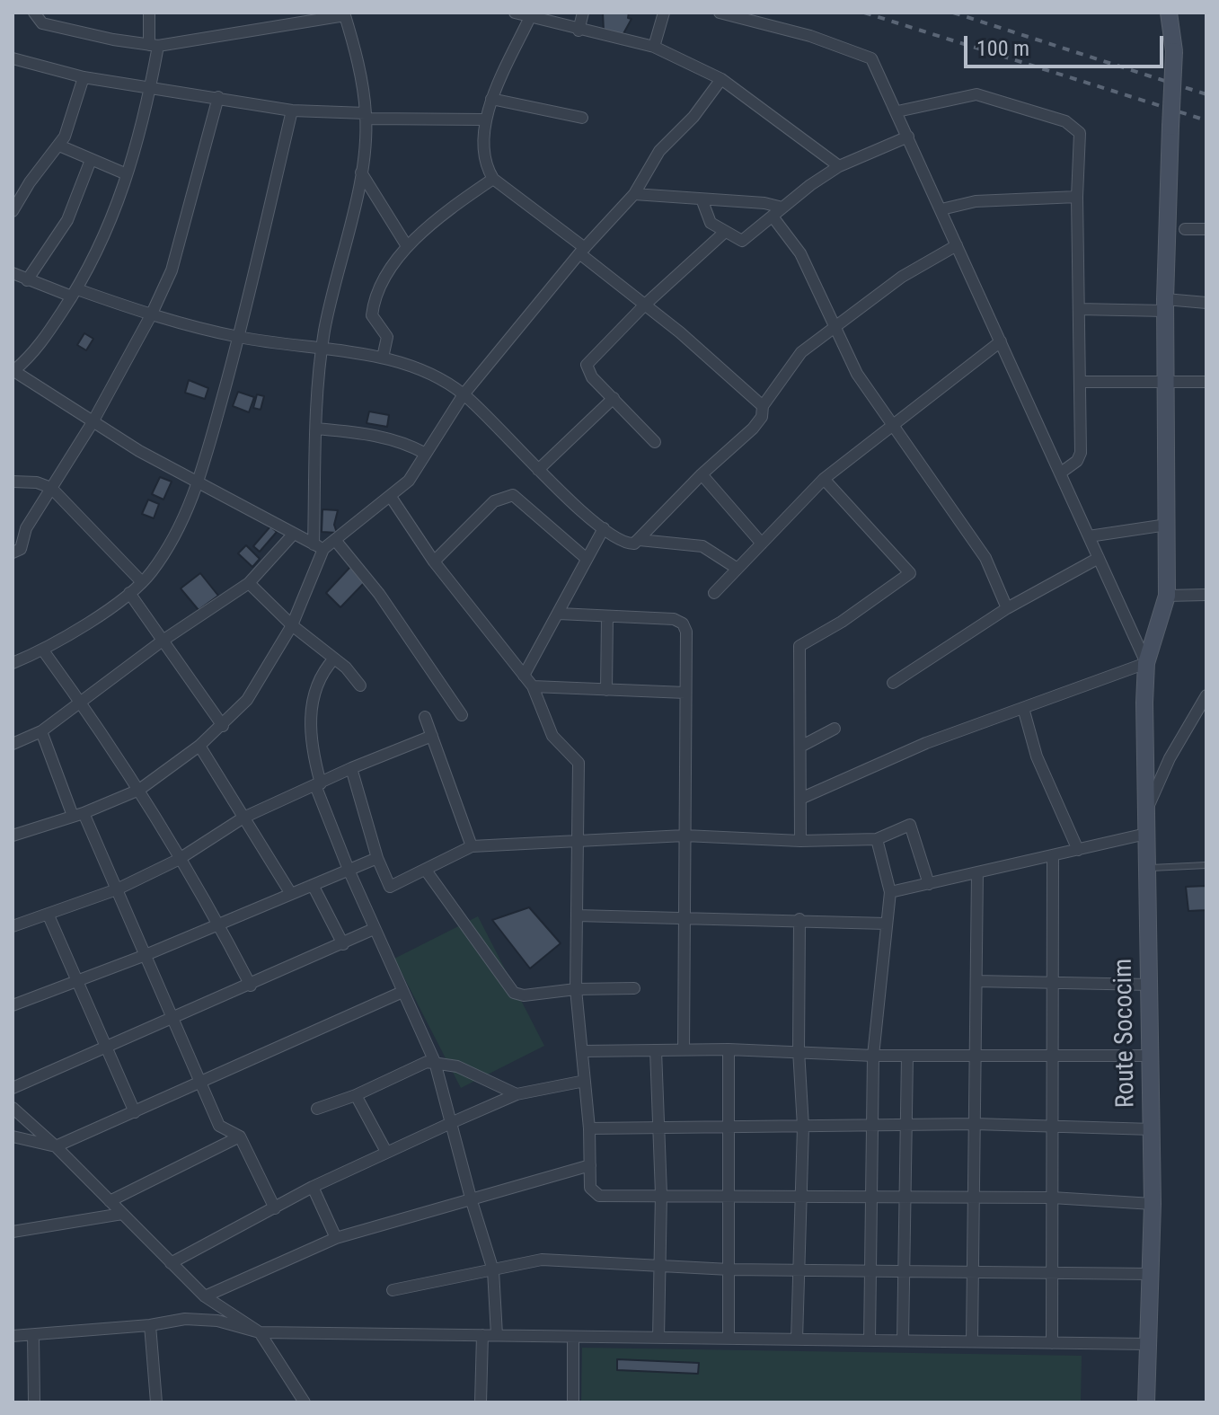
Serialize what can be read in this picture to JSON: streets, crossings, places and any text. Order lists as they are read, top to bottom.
{
  "streets": {
    "street": ["Route Sococim"]
  },
  "scale_bar": "100 m"
}
